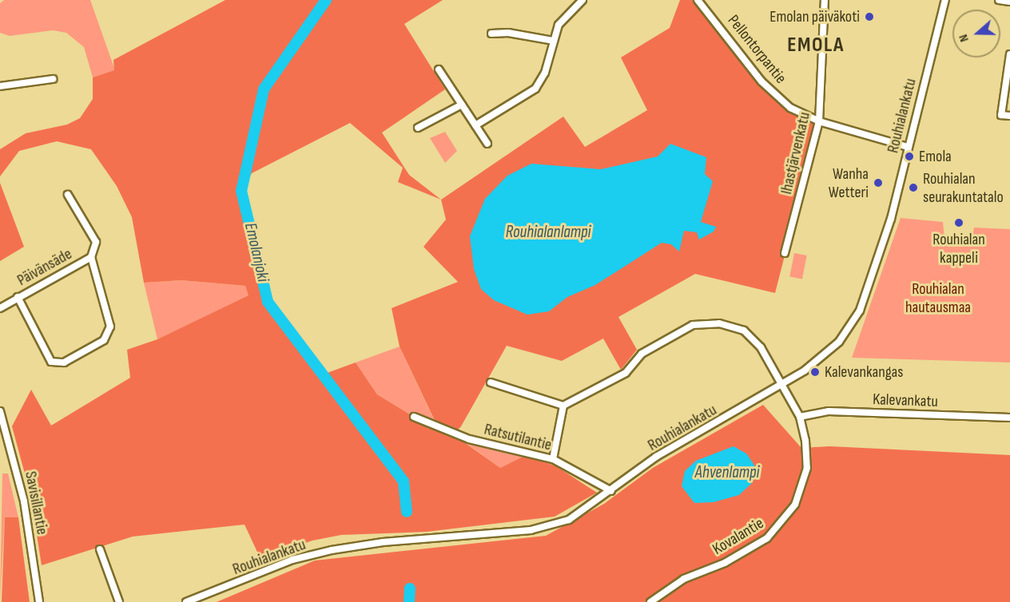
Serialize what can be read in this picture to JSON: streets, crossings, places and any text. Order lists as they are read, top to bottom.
{
  "streets": {
    "street": [
      "Pellontorpantie",
      "Rouhialankatu",
      "Ihastjärvenkatu",
      "Päivänsäde",
      "Kalevankatu",
      "Ratsutilantie",
      "Savisillantie",
      "Kovalantie"
    ]
  },
  "crossings": [
    ["Pellontorpantie", "Rouhialankatu"],
    ["Pellontorpantie", "Ihastjärvenkatu"],
    ["Rouhialankatu", "Ratsutilantie"],
    ["Rouhialankatu", "Kovalantie"],
    ["Kalevankatu", "Kovalantie"]
  ],
  "districts": ["EMOLA"],
  "water": ["Rouhialanlampi", "Emolanjoki", "Ahvenlampi"],
  "parks": ["Rouhialan hautausmaa"],
  "places": [
    "Emolan päiväkoti",
    "Emola",
    "Wanha Wetteri",
    "Rouhialan seurakuntatalo",
    "Rouhialan kappeli",
    "Kalevankangas"
  ],
  "north": "left"
}
